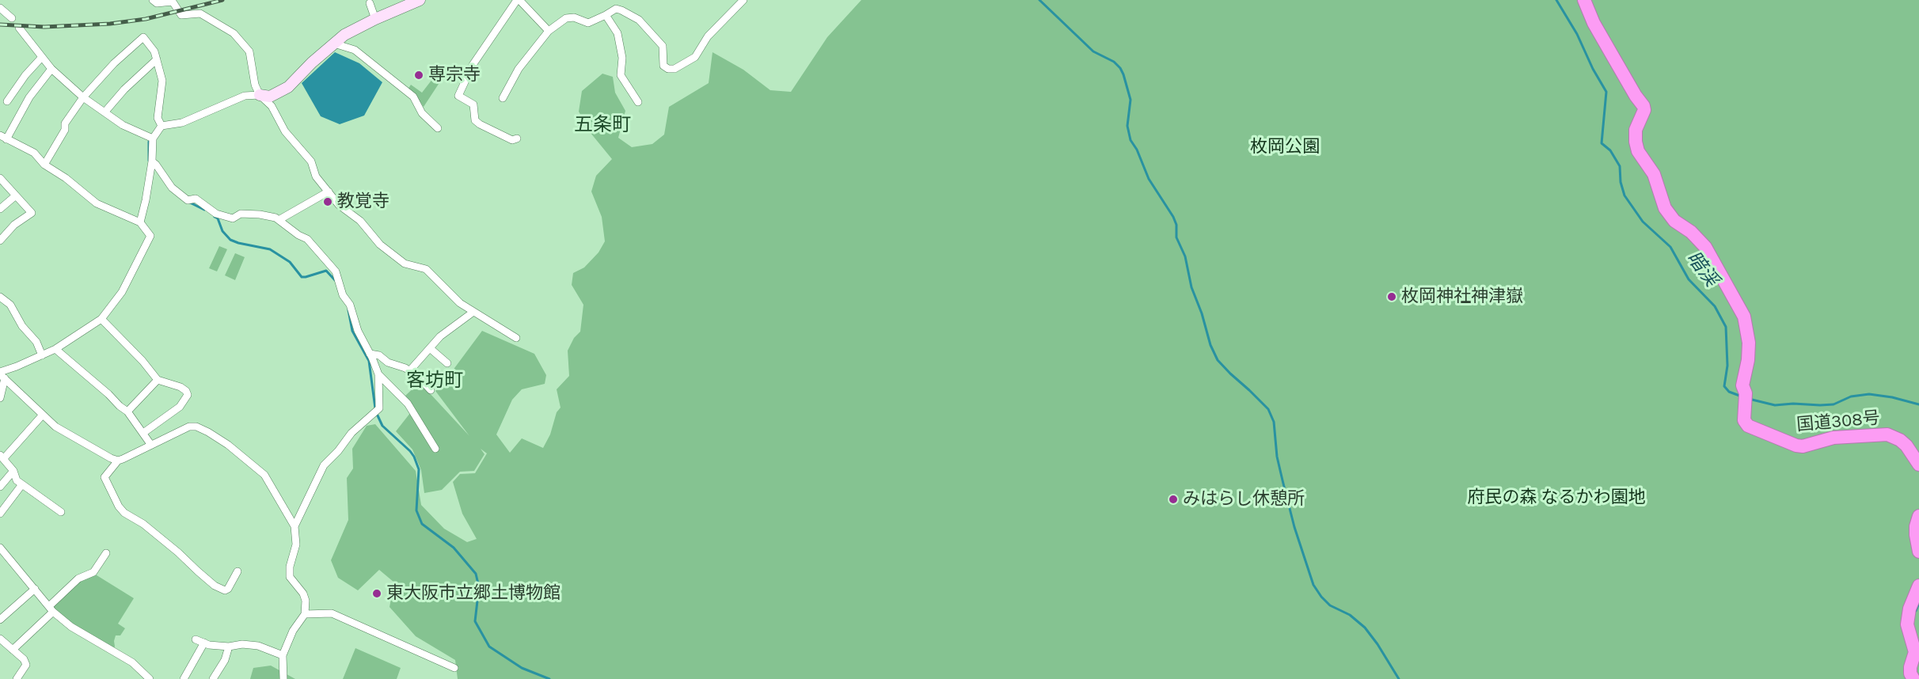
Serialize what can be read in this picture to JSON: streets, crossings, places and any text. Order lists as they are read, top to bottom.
{
  "streets": {
    "highway": ["国道308号"]
  },
  "districts": ["五条町", "客坊町"],
  "water": ["暗渓"],
  "parks": ["枚岡公園", "府民の森 なるかわ園地"],
  "places": [
    "専宗寺",
    "教覚寺",
    "枚岡神社神津嶽",
    "みはらし休憩所",
    "東大阪市立郷土博物館"
  ]
}
